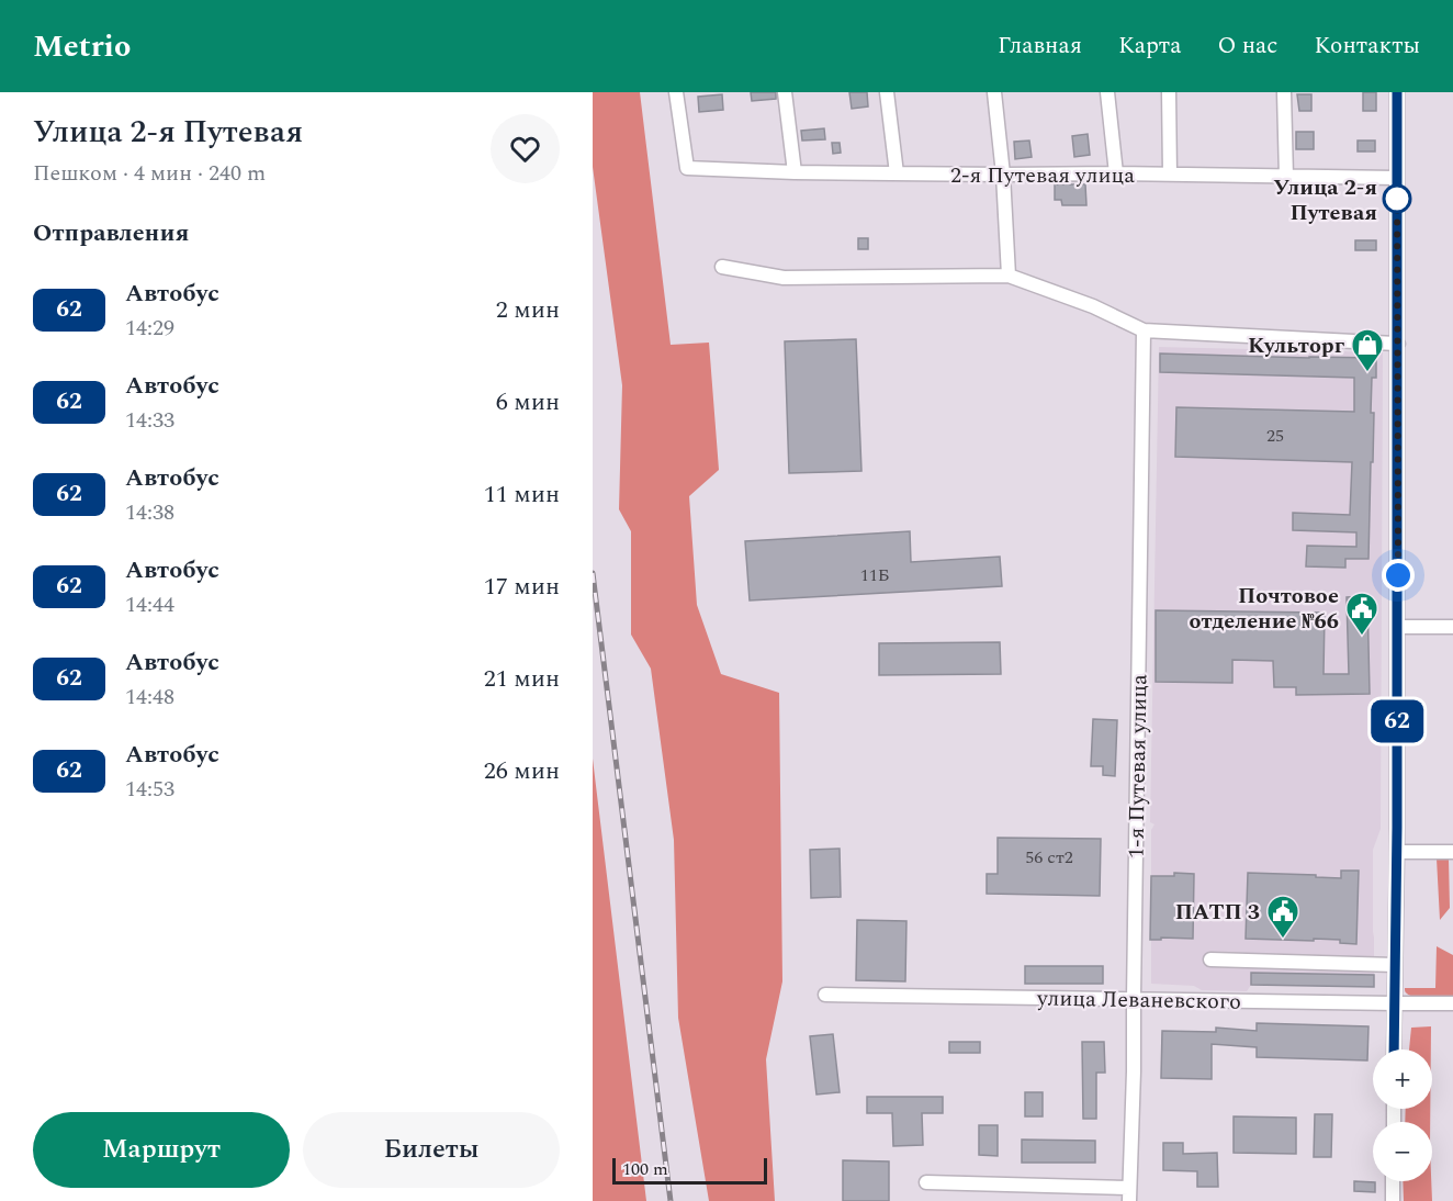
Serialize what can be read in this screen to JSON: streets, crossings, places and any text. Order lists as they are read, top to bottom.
{
  "streets": {
    "street": ["2-я Путевая улица", "1-я Путевая улица", "улица Леваневского"]
  },
  "crossings": [
    ["1-я Путевая улица", "улица Леваневского"]
  ],
  "places": {
    "other": ["Улица 2-я Путевая"],
    "shop": ["Культорг"],
    "public building": ["Почтовое отделение №66", "ПАТП 3"]
  },
  "lines": ["bus line 62"],
  "house_numbers": ["25", "11Б", "56 ст2"],
  "scale_bar": "100 m",
  "page": {
    "header": "Metrio",
    "nav": [
      "Главная",
      "Карта",
      "О нас",
      "Контакты"
    ],
    "heading": [
      ["Улица 2-я Путевая", "Пешком · 4 мин · 240 m"],
      "Отправления"
    ],
    "on_map": "62",
    "list": [
      {
        "mark": "62",
        "name": "Автобус",
        "note": "14:29",
        "value": "2 мин"
      },
      {
        "mark": "62",
        "name": "Автобус",
        "note": "14:33",
        "value": "6 мин"
      },
      {
        "mark": "62",
        "name": "Автобус",
        "note": "14:38",
        "value": "11 мин"
      },
      {
        "mark": "62",
        "name": "Автобус",
        "note": "14:44",
        "value": "17 мин"
      },
      {
        "mark": "62",
        "name": "Автобус",
        "note": "14:48",
        "value": "21 мин"
      },
      {
        "mark": "62",
        "name": "Автобус",
        "note": "14:53",
        "value": "26 мин"
      }
    ],
    "map_buttons": ["+", "−"],
    "buttons": ["Маршрут", "Билеты"],
    "scale": "100 m"
  }
}
